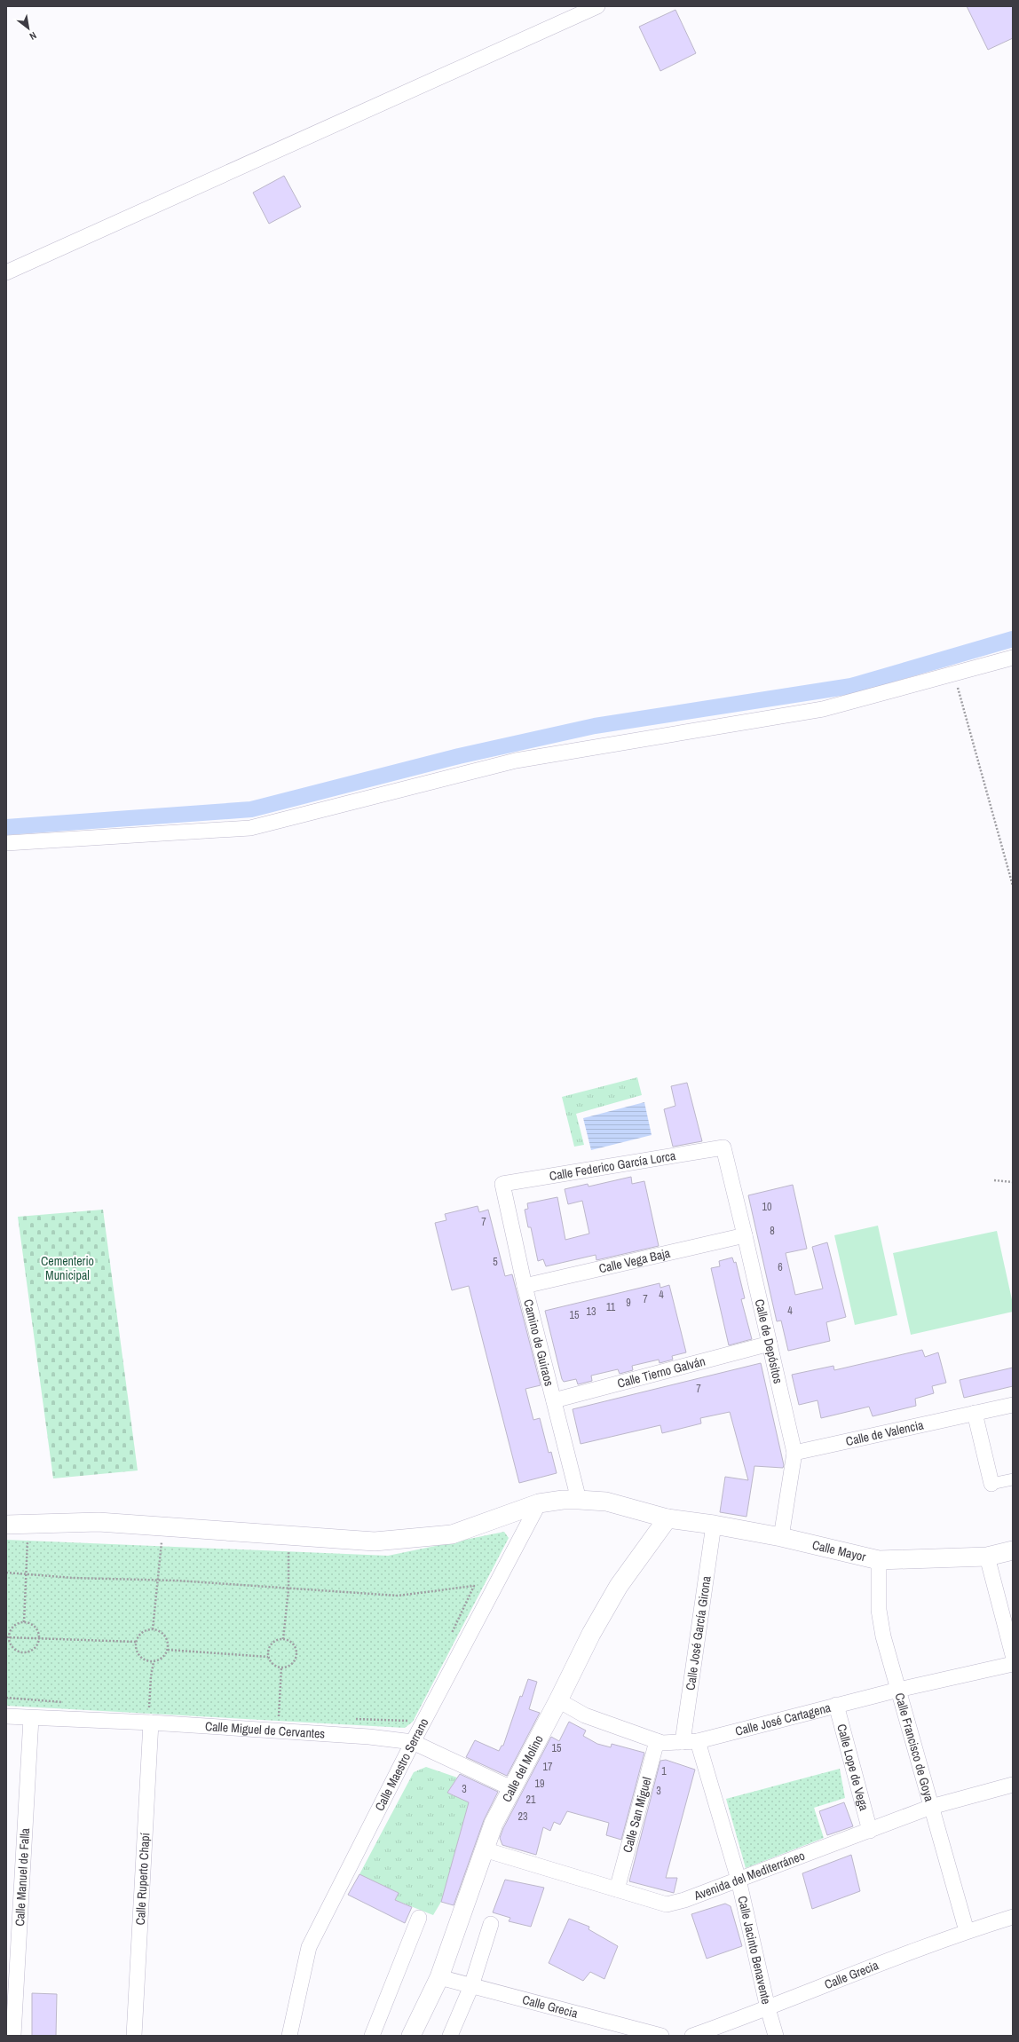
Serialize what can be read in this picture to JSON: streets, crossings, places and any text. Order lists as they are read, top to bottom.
{
  "streets": {
    "street": [
      "Calle Federico García Lorca",
      "Calle Vega Baja",
      "Calle de Depósitos",
      "Camino de Guiraos",
      "Calle Tierno Galván",
      "Calle de Valencia",
      "Calle Mayor",
      "Calle José García Girona",
      "Calle José Cartagena",
      "Calle Miguel de Cervantes",
      "Calle Francisco de Goya",
      "Calle Maestro Serrano",
      "Calle Lope de Vega",
      "Calle del Molino",
      "Calle San Miguel",
      "Avenida del Mediterráneo",
      "Calle Manuel de Falla",
      "Calle Ruperto Chapí",
      "Calle Jacinto Benavente",
      "Calle Grecia"
    ]
  },
  "crossings": [
    ["Calle Federico García Lorca", "Calle de Depósitos"],
    ["Calle Federico García Lorca", "Camino de Guiraos"],
    ["Calle Vega Baja", "Calle de Depósitos"],
    ["Calle Vega Baja", "Camino de Guiraos"],
    ["Calle de Depósitos", "Calle Tierno Galván"],
    ["Calle de Depósitos", "Calle de Valencia"],
    ["Calle de Depósitos", "Calle Mayor"],
    ["Camino de Guiraos", "Calle Tierno Galván"],
    ["Camino de Guiraos", "Calle Mayor"],
    ["Calle Mayor", "Calle José García Girona"],
    ["Calle Mayor", "Calle Francisco de Goya"],
    ["Calle Mayor", "Calle Maestro Serrano"],
    ["Calle Mayor", "Calle del Molino"],
    ["Calle José García Girona", "Calle José Cartagena"],
    ["Calle José Cartagena", "Calle Francisco de Goya"],
    ["Calle José Cartagena", "Calle Lope de Vega"],
    ["Calle José Cartagena", "Calle del Molino"],
    ["Calle José Cartagena", "Calle San Miguel"],
    ["Calle José Cartagena", "Calle Jacinto Benavente"],
    ["Calle Miguel de Cervantes", "Calle Maestro Serrano"],
    ["Calle Miguel de Cervantes", "Calle del Molino"],
    ["Calle Miguel de Cervantes", "Calle Manuel de Falla"],
    ["Calle Miguel de Cervantes", "Calle Ruperto Chapí"],
    ["Calle Francisco de Goya", "Avenida del Mediterráneo"],
    ["Calle Francisco de Goya", "Calle Grecia"],
    ["Calle Lope de Vega", "Avenida del Mediterráneo"],
    ["Calle del Molino", "Avenida del Mediterráneo"],
    ["Calle del Molino", "Calle Grecia"],
    ["Calle San Miguel", "Avenida del Mediterráneo"],
    ["Avenida del Mediterráneo", "Calle Jacinto Benavente"],
    ["Calle Jacinto Benavente", "Calle Grecia"]
  ],
  "parks": ["Cementerio Municipal"],
  "house_numbers": [
    "10",
    "7",
    "8",
    "5",
    "6",
    "4",
    "7",
    "9",
    "11",
    "4",
    "13",
    "15",
    "7",
    "15",
    "17",
    "1",
    "19",
    "3",
    "3",
    "21",
    "23"
  ],
  "north": "bottom right"
}
